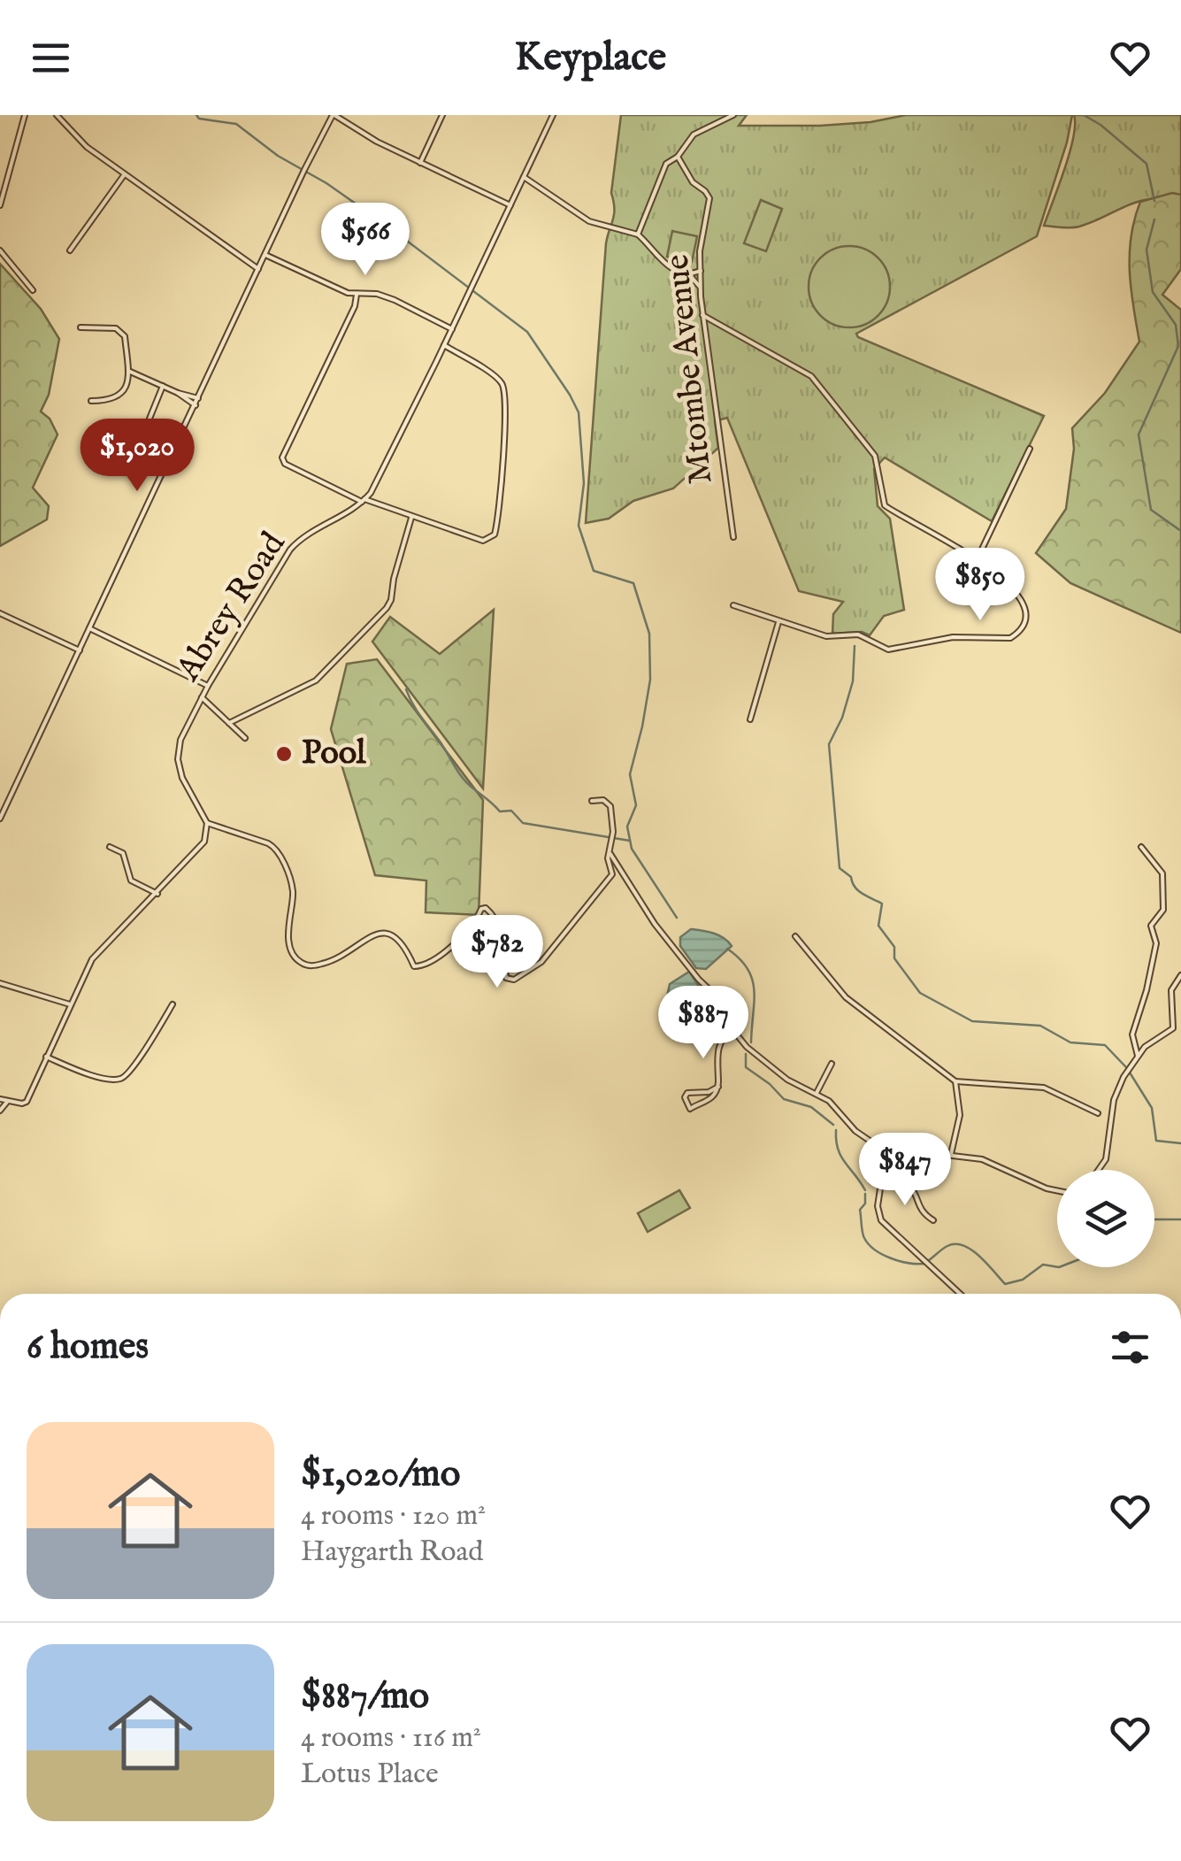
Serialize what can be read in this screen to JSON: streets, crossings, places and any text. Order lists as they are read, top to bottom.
{
  "streets": {
    "street": ["Mtombe Avenue", "Abrey Road"]
  },
  "places": ["Pool"],
  "page": {
    "header": "Keyplace",
    "price": [
      "$566",
      "$1,020",
      "$850",
      "$782",
      "$887",
      "$847"
    ],
    "heading": "6 homes",
    "list": [
      {
        "name": "$1,020/mo",
        "note": "4 rooms · 120 m² · Haygarth Road"
      },
      {
        "name": "$887/mo",
        "note": "4 rooms · 116 m² · Lotus Place"
      }
    ]
  }
}
